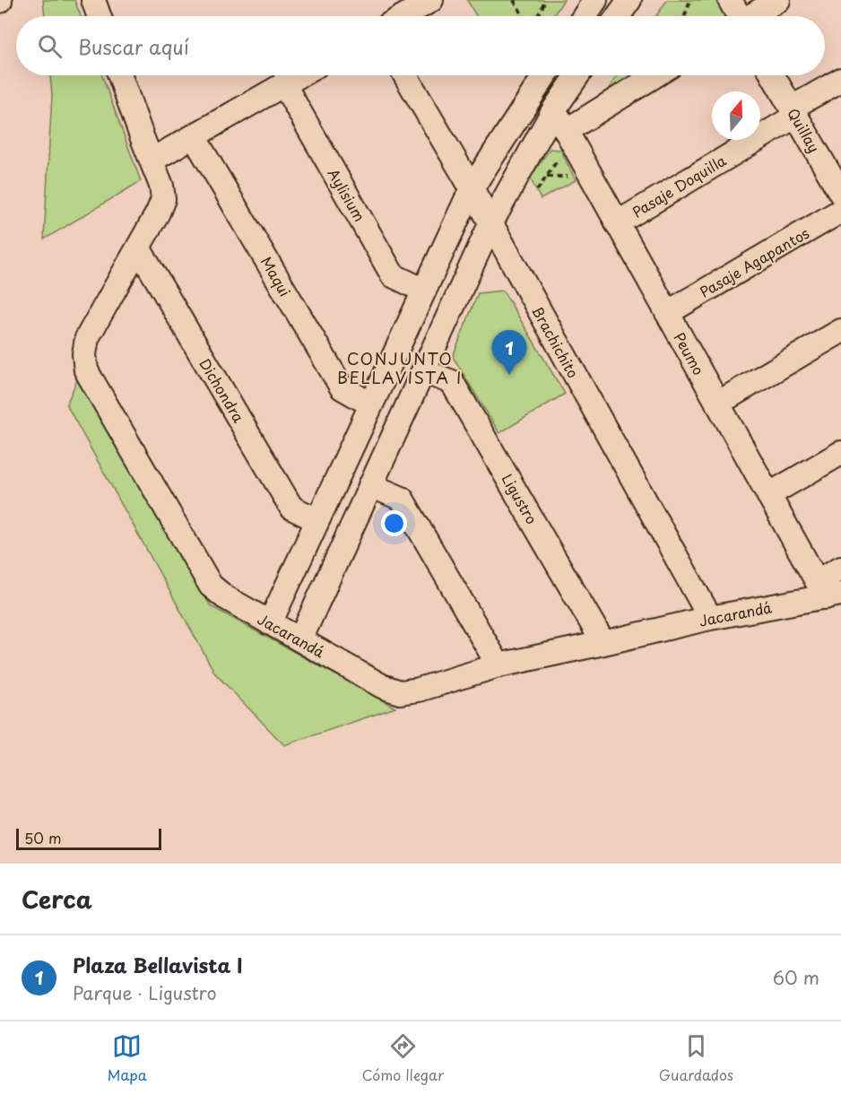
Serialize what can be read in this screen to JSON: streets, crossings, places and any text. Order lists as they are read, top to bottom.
{
  "streets": {
    "street": [
      "Quillay",
      "Pasaje Doquilla",
      "Aylisium",
      "Pasaje Agapantos",
      "Maqui",
      "Brachichito",
      "Peumo",
      "Dichondra",
      "Ligustro",
      "Jacarandá"
    ]
  },
  "crossings": [
    ["Quillay", "Pasaje Doquilla"],
    ["Pasaje Doquilla", "Peumo"],
    ["Pasaje Agapantos", "Peumo"],
    ["Brachichito", "Jacarandá"],
    ["Peumo", "Jacarandá"],
    ["Dichondra", "Jacarandá"],
    ["Ligustro", "Jacarandá"]
  ],
  "districts": ["CONJUNTO BELLAVISTA I"],
  "scale_bar": "50 m",
  "north": "top",
  "page": {
    "search": "Buscar aquí",
    "pins": "1",
    "scale": "50 m",
    "heading": "Cerca",
    "list": [
      {
        "mark": "1",
        "name": "Plaza Bellavista I",
        "note": "Parque · Ligustro",
        "value": "60 m"
      }
    ],
    "nav": ["Mapa", "Cómo llegar", "Guardados"]
  }
}
